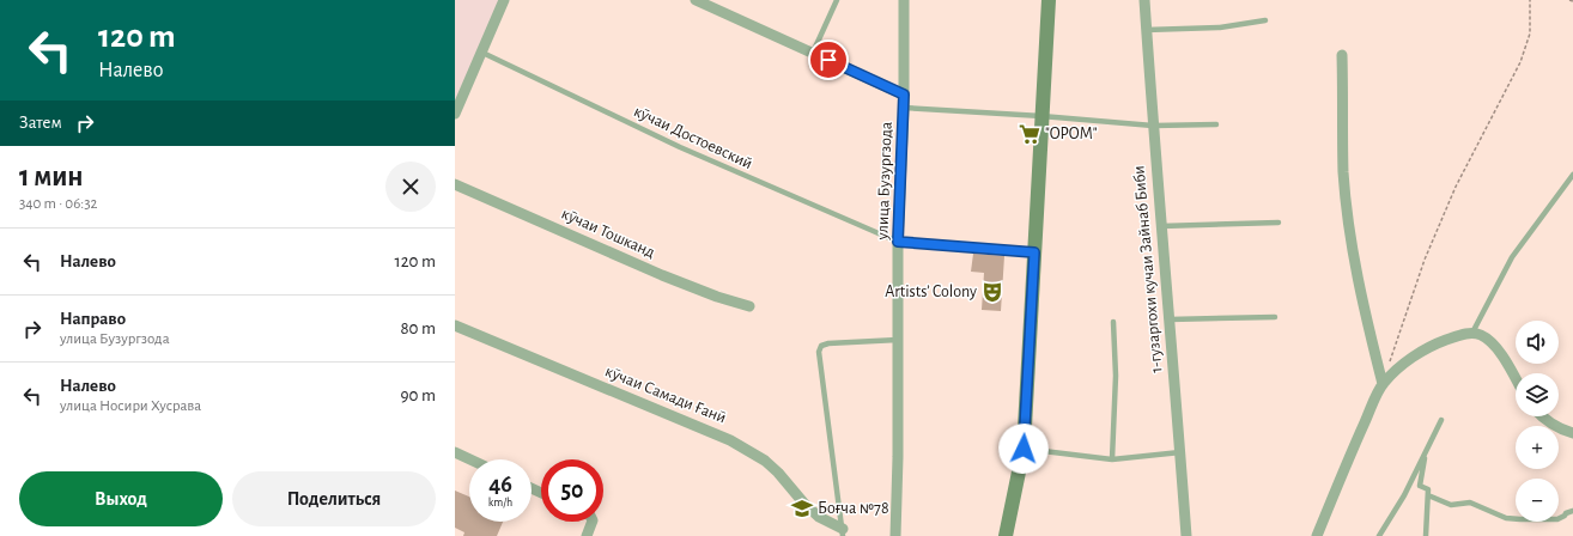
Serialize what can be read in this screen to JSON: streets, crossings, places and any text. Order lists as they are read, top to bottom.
{
  "streets": {
    "street": [
      "улица Бузургзода",
      "кӯчаи Тошканд",
      "1-гузаргохи кучаи Зайнаб Биби",
      "кӯчаи Самади Ғанӣ"
    ],
    "lane": ["кӯчаи Достоевский"]
  },
  "crossings": [
    ["кӯчаи Достоевский", "улица Бузургзода"]
  ],
  "places": {
    "supermarket": ["\"OPOM\""],
    "theatre": ["Artists’ Colony"],
    "school or university": ["Боғча №78"]
  },
  "page": {
    "turn": ["120 m", "Налево"],
    "then": "Затем",
    "heading": ["1 мин", "340 m · 06:32"],
    "list": [
      {
        "name": "Налево",
        "value": "120 m"
      },
      {
        "name": "Направо",
        "note": "улица Бузургзода",
        "value": "80 m"
      },
      {
        "name": "Налево",
        "note": "улица Носири Хусрава",
        "value": "90 m"
      }
    ],
    "map_buttons": ["+", "−"],
    "speed": "46 km/h",
    "limit": "50",
    "buttons": ["Выход", "Поделиться"]
  }
}
